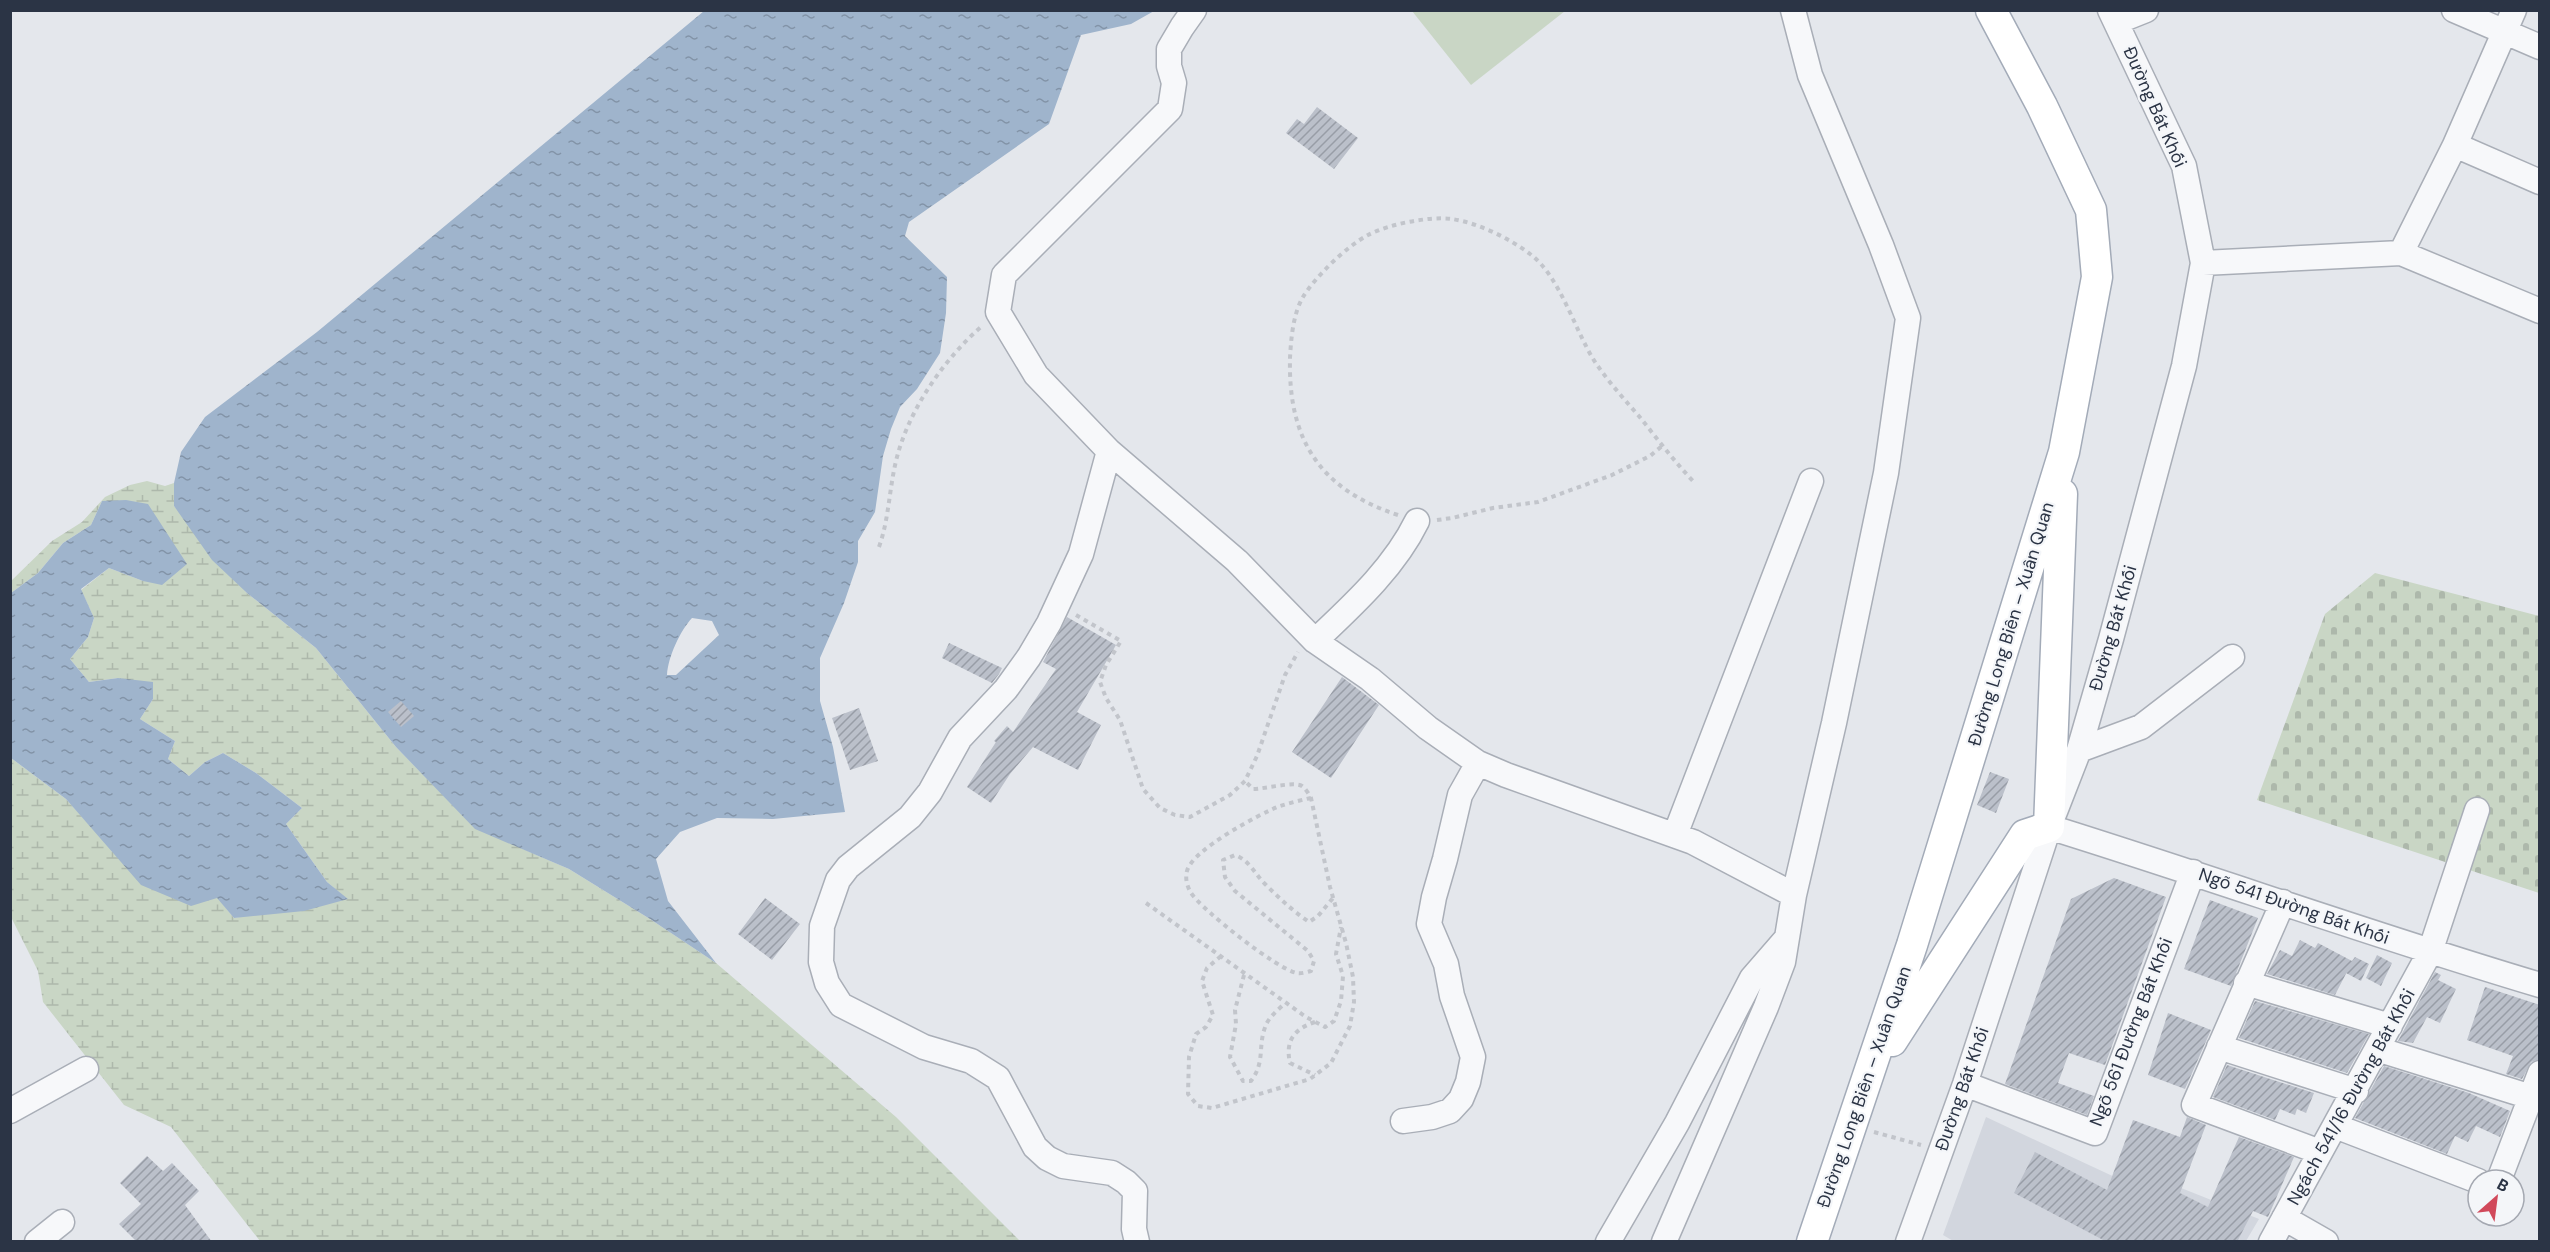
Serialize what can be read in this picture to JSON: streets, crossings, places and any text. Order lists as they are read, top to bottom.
{
  "streets": {
    "main road": ["Đường Long Biên – Xuân Quan"],
    "street": [
      "Đường Bát Khối",
      "Ngõ 541 Đường Bát Khối",
      "Ngõ 561 Đường Bát Khối",
      "Ngách 541/16 Đường Bát Khối"
    ]
  },
  "crossings": [
    ["Đường Bát Khối", "Ngõ 541 Đường Bát Khối"],
    ["Đường Bát Khối", "Ngõ 561 Đường Bát Khối"],
    ["Ngõ 541 Đường Bát Khối", "Ngõ 561 Đường Bát Khối"],
    ["Ngõ 541 Đường Bát Khối", "Ngách 541/16 Đường Bát Khối"]
  ],
  "north": "top right"
}
